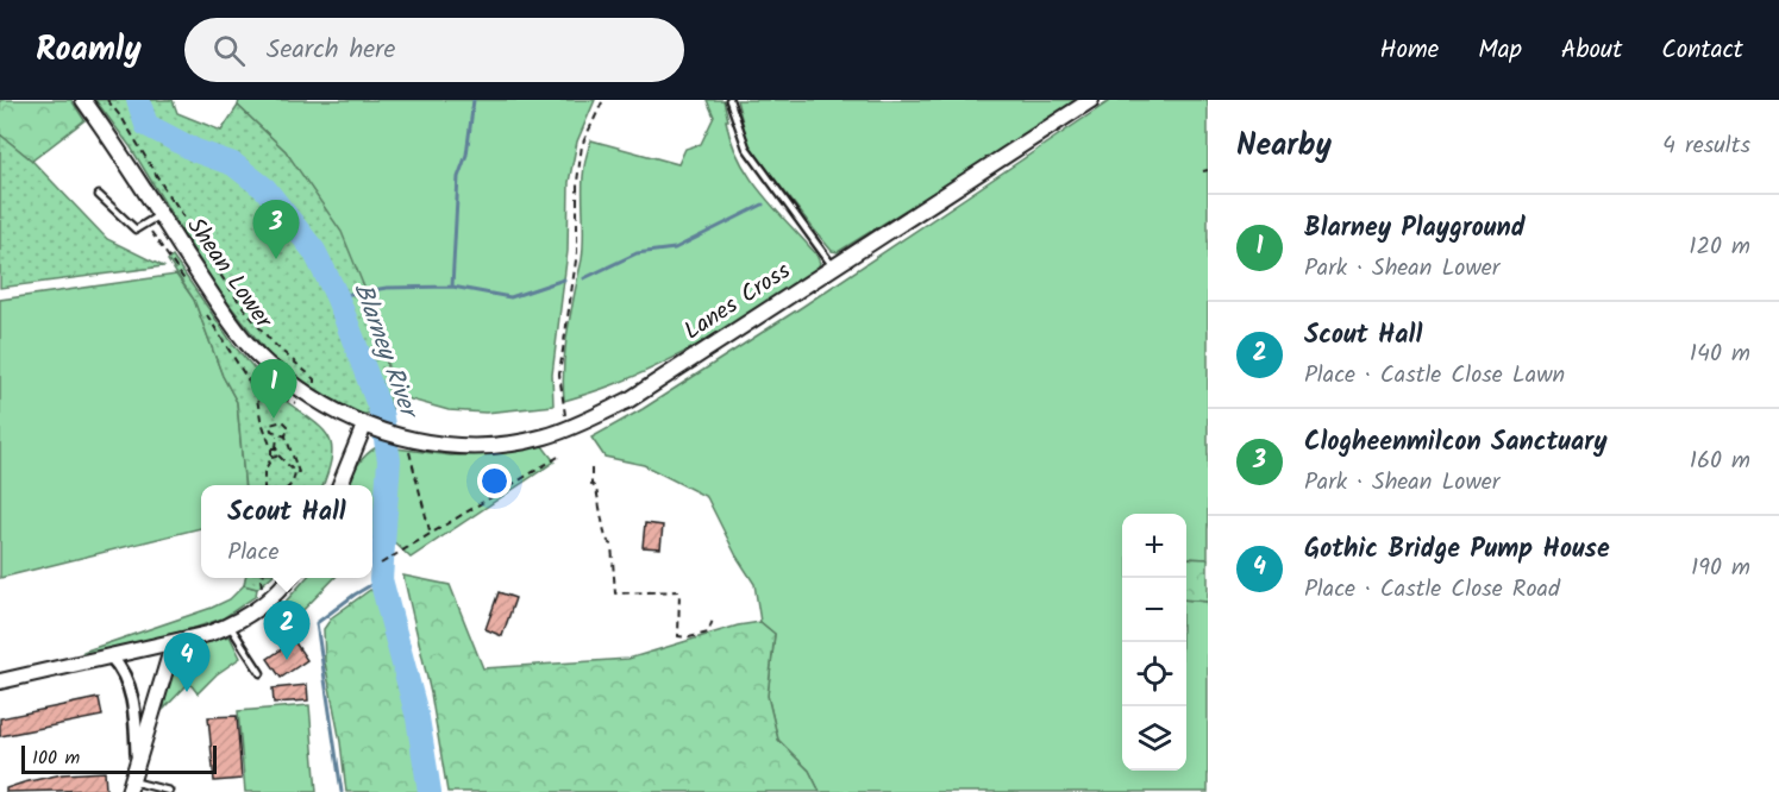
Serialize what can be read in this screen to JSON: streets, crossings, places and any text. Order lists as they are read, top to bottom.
{
  "streets": {
    "street": ["Shean Lower", "Lanes Cross"]
  },
  "crossings": [
    ["Shean Lower", "Lanes Cross"]
  ],
  "water": ["Blarney River"],
  "scale_bar": "100 m",
  "page": {
    "header": "Roamly",
    "search": "Search here",
    "nav": [
      "Home",
      "Map",
      "About",
      "Contact"
    ],
    "heading": ["Nearby", "4 results"],
    "list": [
      {
        "mark": "1",
        "name": "Blarney Playground",
        "note": "Park · Shean Lower",
        "value": "120 m"
      },
      {
        "mark": "2",
        "name": "Scout Hall",
        "note": "Place · Castle Close Lawn",
        "value": "140 m"
      },
      {
        "mark": "3",
        "name": "Clogheenmilcon Sanctuary",
        "note": "Park · Shean Lower",
        "value": "160 m"
      },
      {
        "mark": "4",
        "name": "Gothic Bridge Pump House",
        "note": "Place · Castle Close Road",
        "value": "190 m"
      }
    ],
    "pins": [
      "3",
      "1",
      "2",
      "4"
    ],
    "popup": ["Scout Hall", "Place"],
    "map_buttons": ["+", "−"],
    "scale": "100 m"
  }
}
